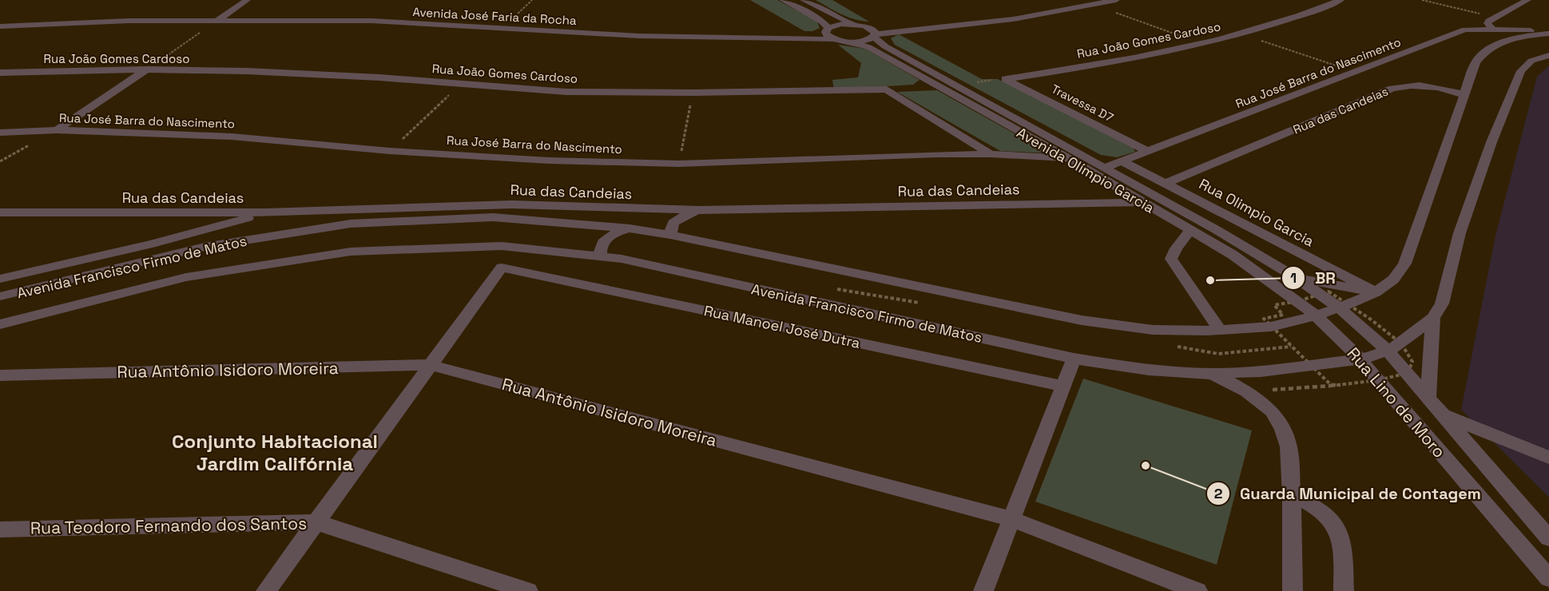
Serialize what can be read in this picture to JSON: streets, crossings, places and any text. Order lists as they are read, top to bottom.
{
  "streets": {
    "street": [
      "Avenida José Faria da Rocha",
      "Rua João Gomes Cardoso",
      "Rua José Barra do Nascimento",
      "Travessa D7",
      "Rua das Candeias",
      "Avenida Olímpio Garcia",
      "Rua Olimpio Garcia",
      "Avenida Francisco Firmo de Matos",
      "Rua Manoel José Dutra",
      "Rua Antônio Isidoro Moreira",
      "Rua Lino de Moro",
      "Rua Teodoro Fernando dos Santos"
    ]
  },
  "crossings": [
    ["Avenida José Faria da Rocha", "Avenida Olímpio Garcia"],
    ["Rua João Gomes Cardoso", "Rua José Barra do Nascimento"],
    ["Rua João Gomes Cardoso", "Travessa D7"],
    ["Rua José Barra do Nascimento", "Travessa D7"],
    ["Rua José Barra do Nascimento", "Avenida Olímpio Garcia"],
    ["Rua José Barra do Nascimento", "Rua Olimpio Garcia"],
    ["Rua José Barra do Nascimento", "Avenida Francisco Firmo de Matos"],
    ["Rua das Candeias", "Avenida Olímpio Garcia"],
    ["Rua das Candeias", "Rua Olimpio Garcia"],
    ["Rua das Candeias", "Avenida Francisco Firmo de Matos"],
    ["Avenida Olímpio Garcia", "Avenida Francisco Firmo de Matos"],
    ["Avenida Olímpio Garcia", "Rua Lino de Moro"],
    ["Rua Olimpio Garcia", "Avenida Francisco Firmo de Matos"],
    ["Avenida Francisco Firmo de Matos", "Rua Lino de Moro"],
    ["Rua Manoel José Dutra", "Rua Antônio Isidoro Moreira"]
  ],
  "districts": ["Conjunto Habitacional Jardim Califórnia"],
  "places": ["BR", "Guarda Municipal de Contagem"]
}
